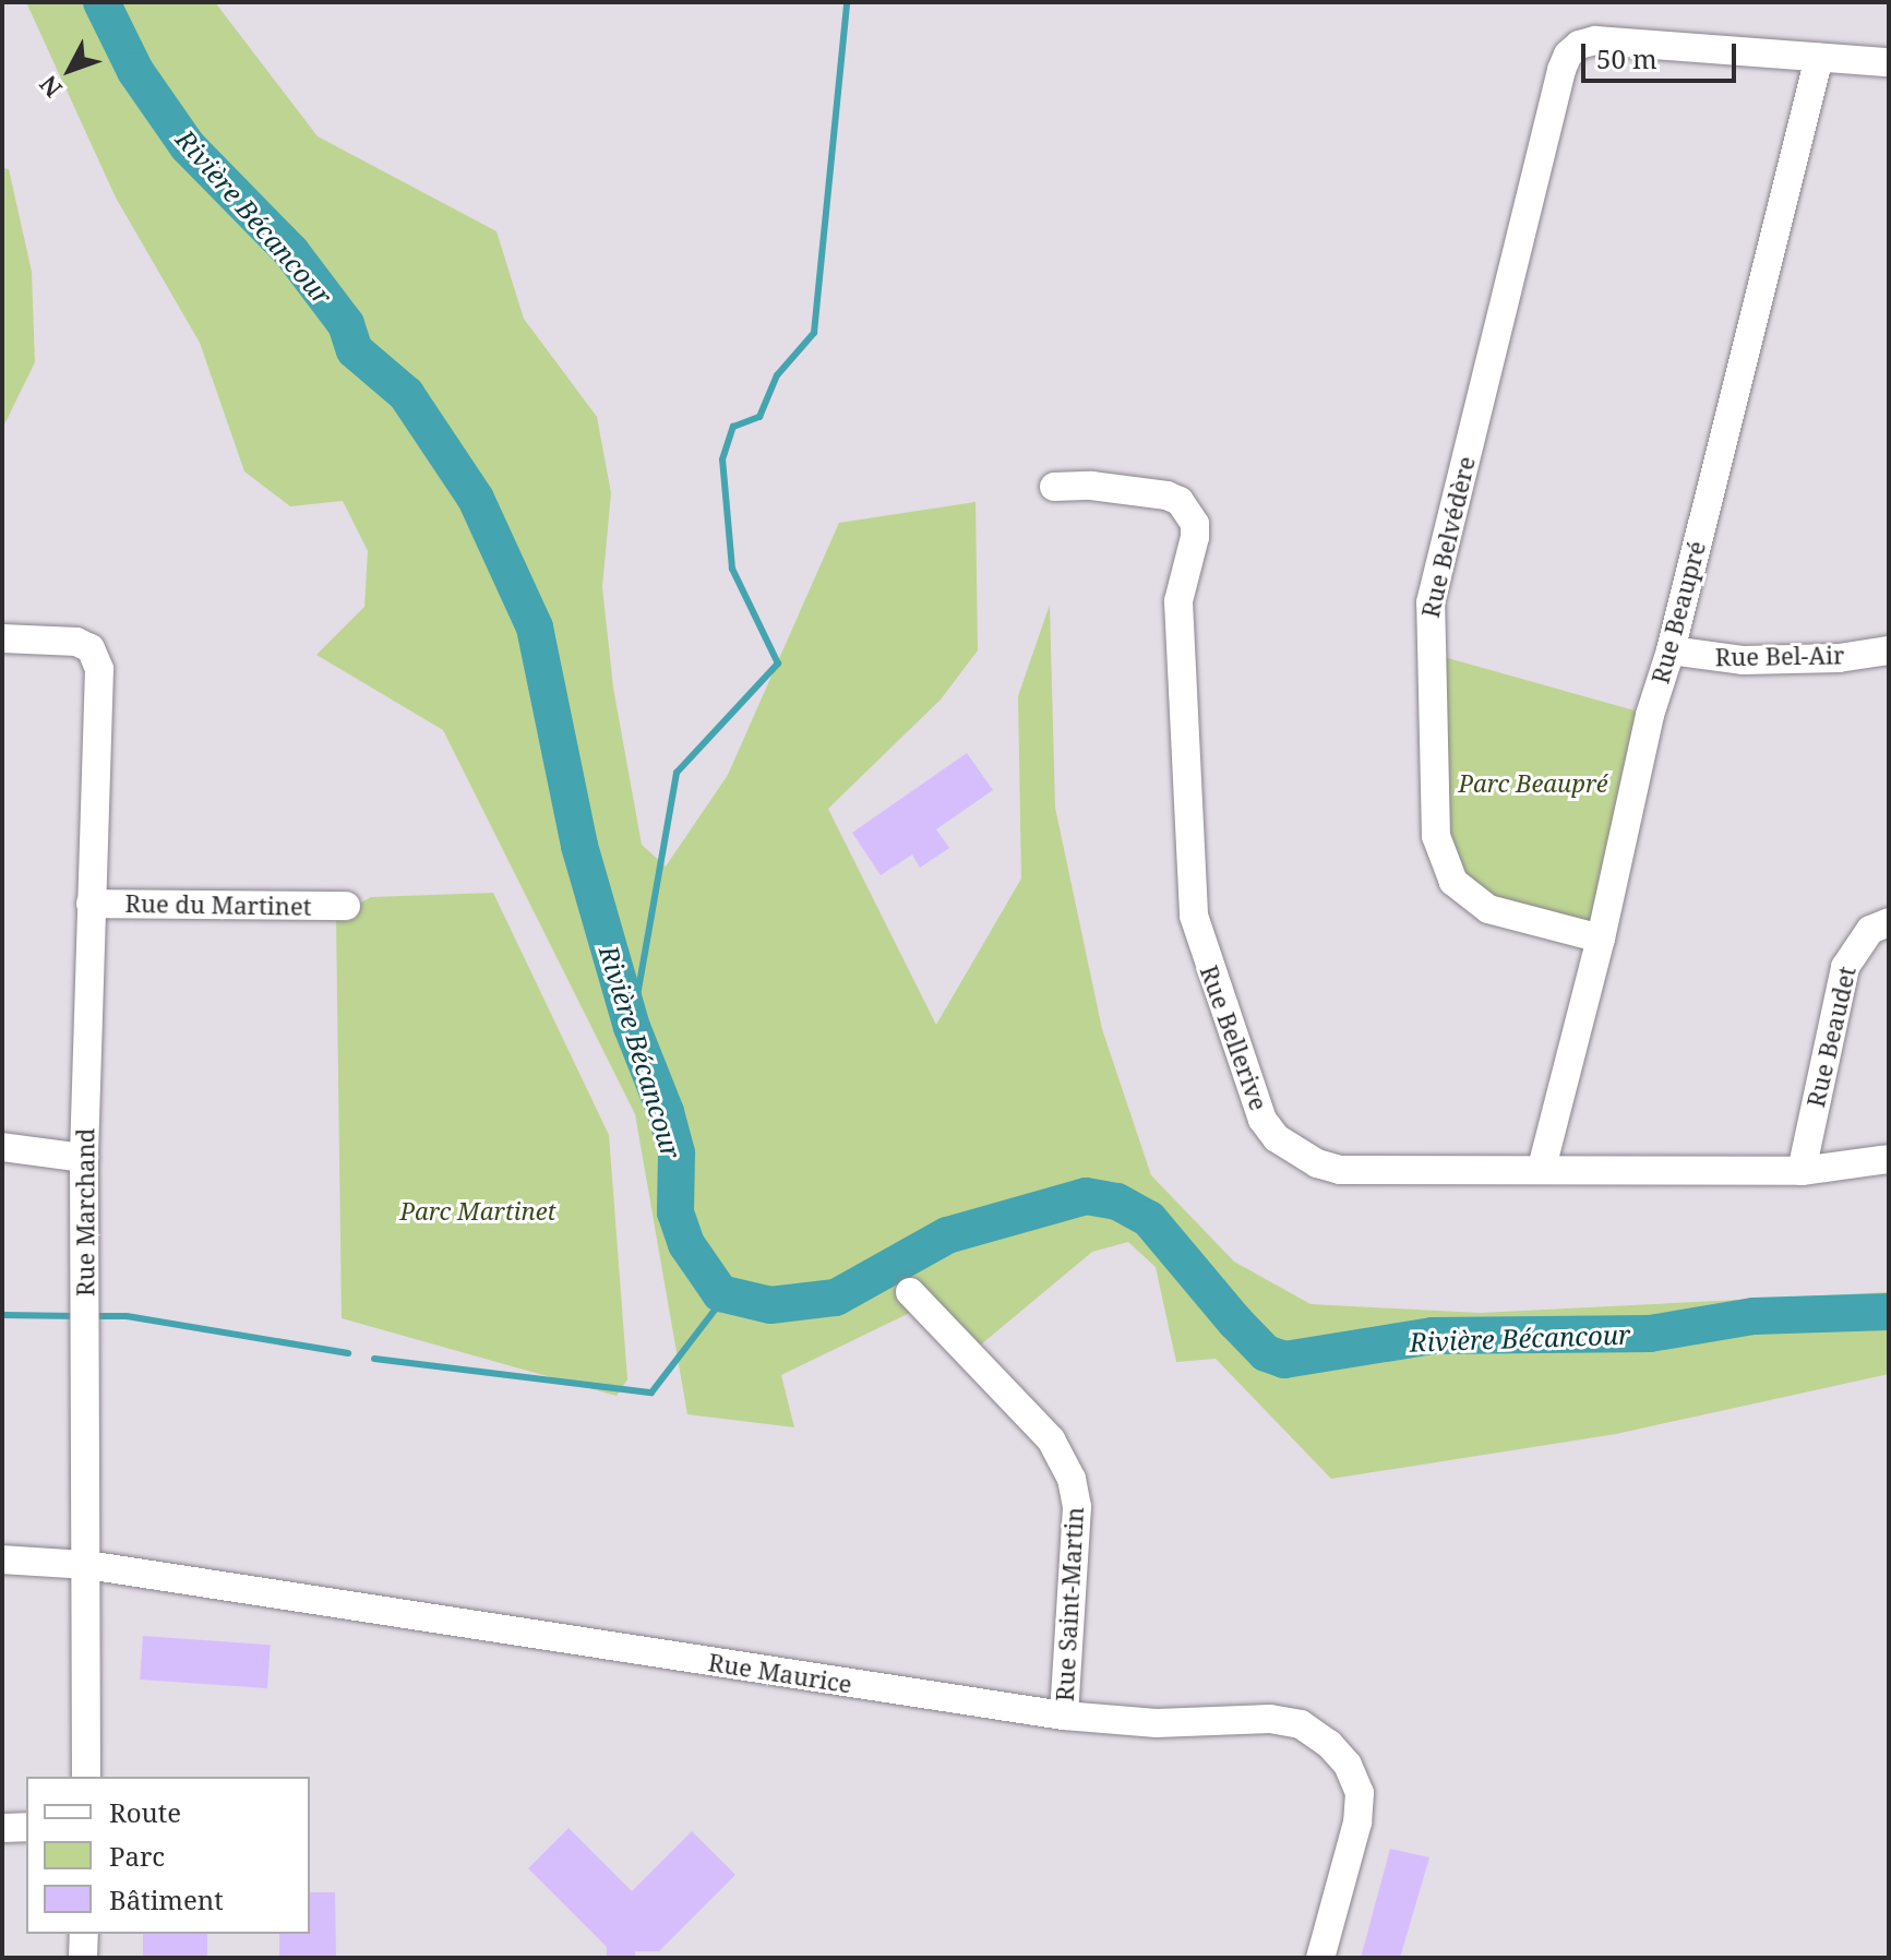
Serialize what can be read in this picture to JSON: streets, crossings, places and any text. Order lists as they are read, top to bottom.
{
  "streets": {
    "street": [
      "Rue Belvédère",
      "Rue Beaupré",
      "Rue Bel-Air",
      "Rue du Martinet",
      "Rue Beaudet",
      "Rue Bellerive",
      "Rue Marchand",
      "Rue Saint-Martin",
      "Rue Maurice"
    ]
  },
  "crossings": [
    ["Rue Belvédère", "Rue Beaupré"],
    ["Rue Beaupré", "Rue Bel-Air"],
    ["Rue Beaupré", "Rue Bellerive"],
    ["Rue du Martinet", "Rue Marchand"],
    ["Rue Beaudet", "Rue Bellerive"],
    ["Rue Marchand", "Rue Maurice"],
    ["Rue Saint-Martin", "Rue Maurice"]
  ],
  "water": ["Rivière Bécancour"],
  "parks": ["Parc Beaupré", "Parc Martinet"],
  "legend": ["Route", "Parc", "Bâtiment"],
  "scale_bar": "50 m",
  "north": "bottom left"
}
